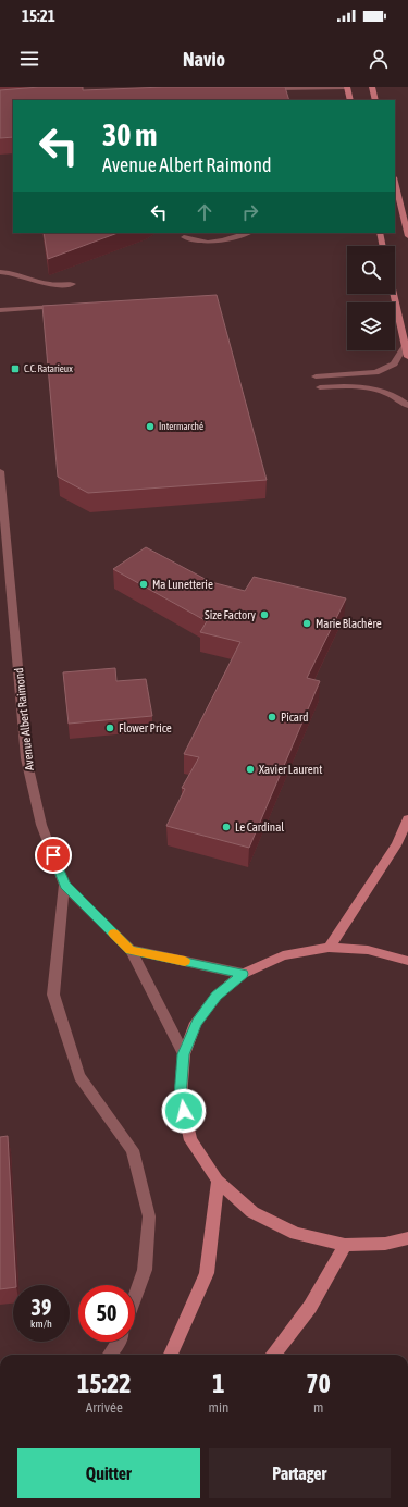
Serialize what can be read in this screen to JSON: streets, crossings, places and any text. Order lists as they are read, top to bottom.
{
  "streets": {
    "street": ["Avenue Albert Raimond"]
  },
  "places": {
    "transit": ["C.C. Ratarieux"],
    "other": [
      "Intermarché",
      "Ma Lunetterie",
      "Size Factory",
      "Marie Blachère",
      "Picard",
      "Flower Price",
      "Xavier Laurent",
      "Le Cardinal"
    ]
  },
  "page": {
    "status": "15:21",
    "header": "Navio",
    "turn": ["30 m", "Avenue Albert Raimond"],
    "speed": "39 km/h",
    "limit": "50",
    "eta": [
      "15:22",
      "Arrivée",
      "1",
      "min",
      "70",
      "m"
    ],
    "buttons": ["Quitter", "Partager"]
  }
}
